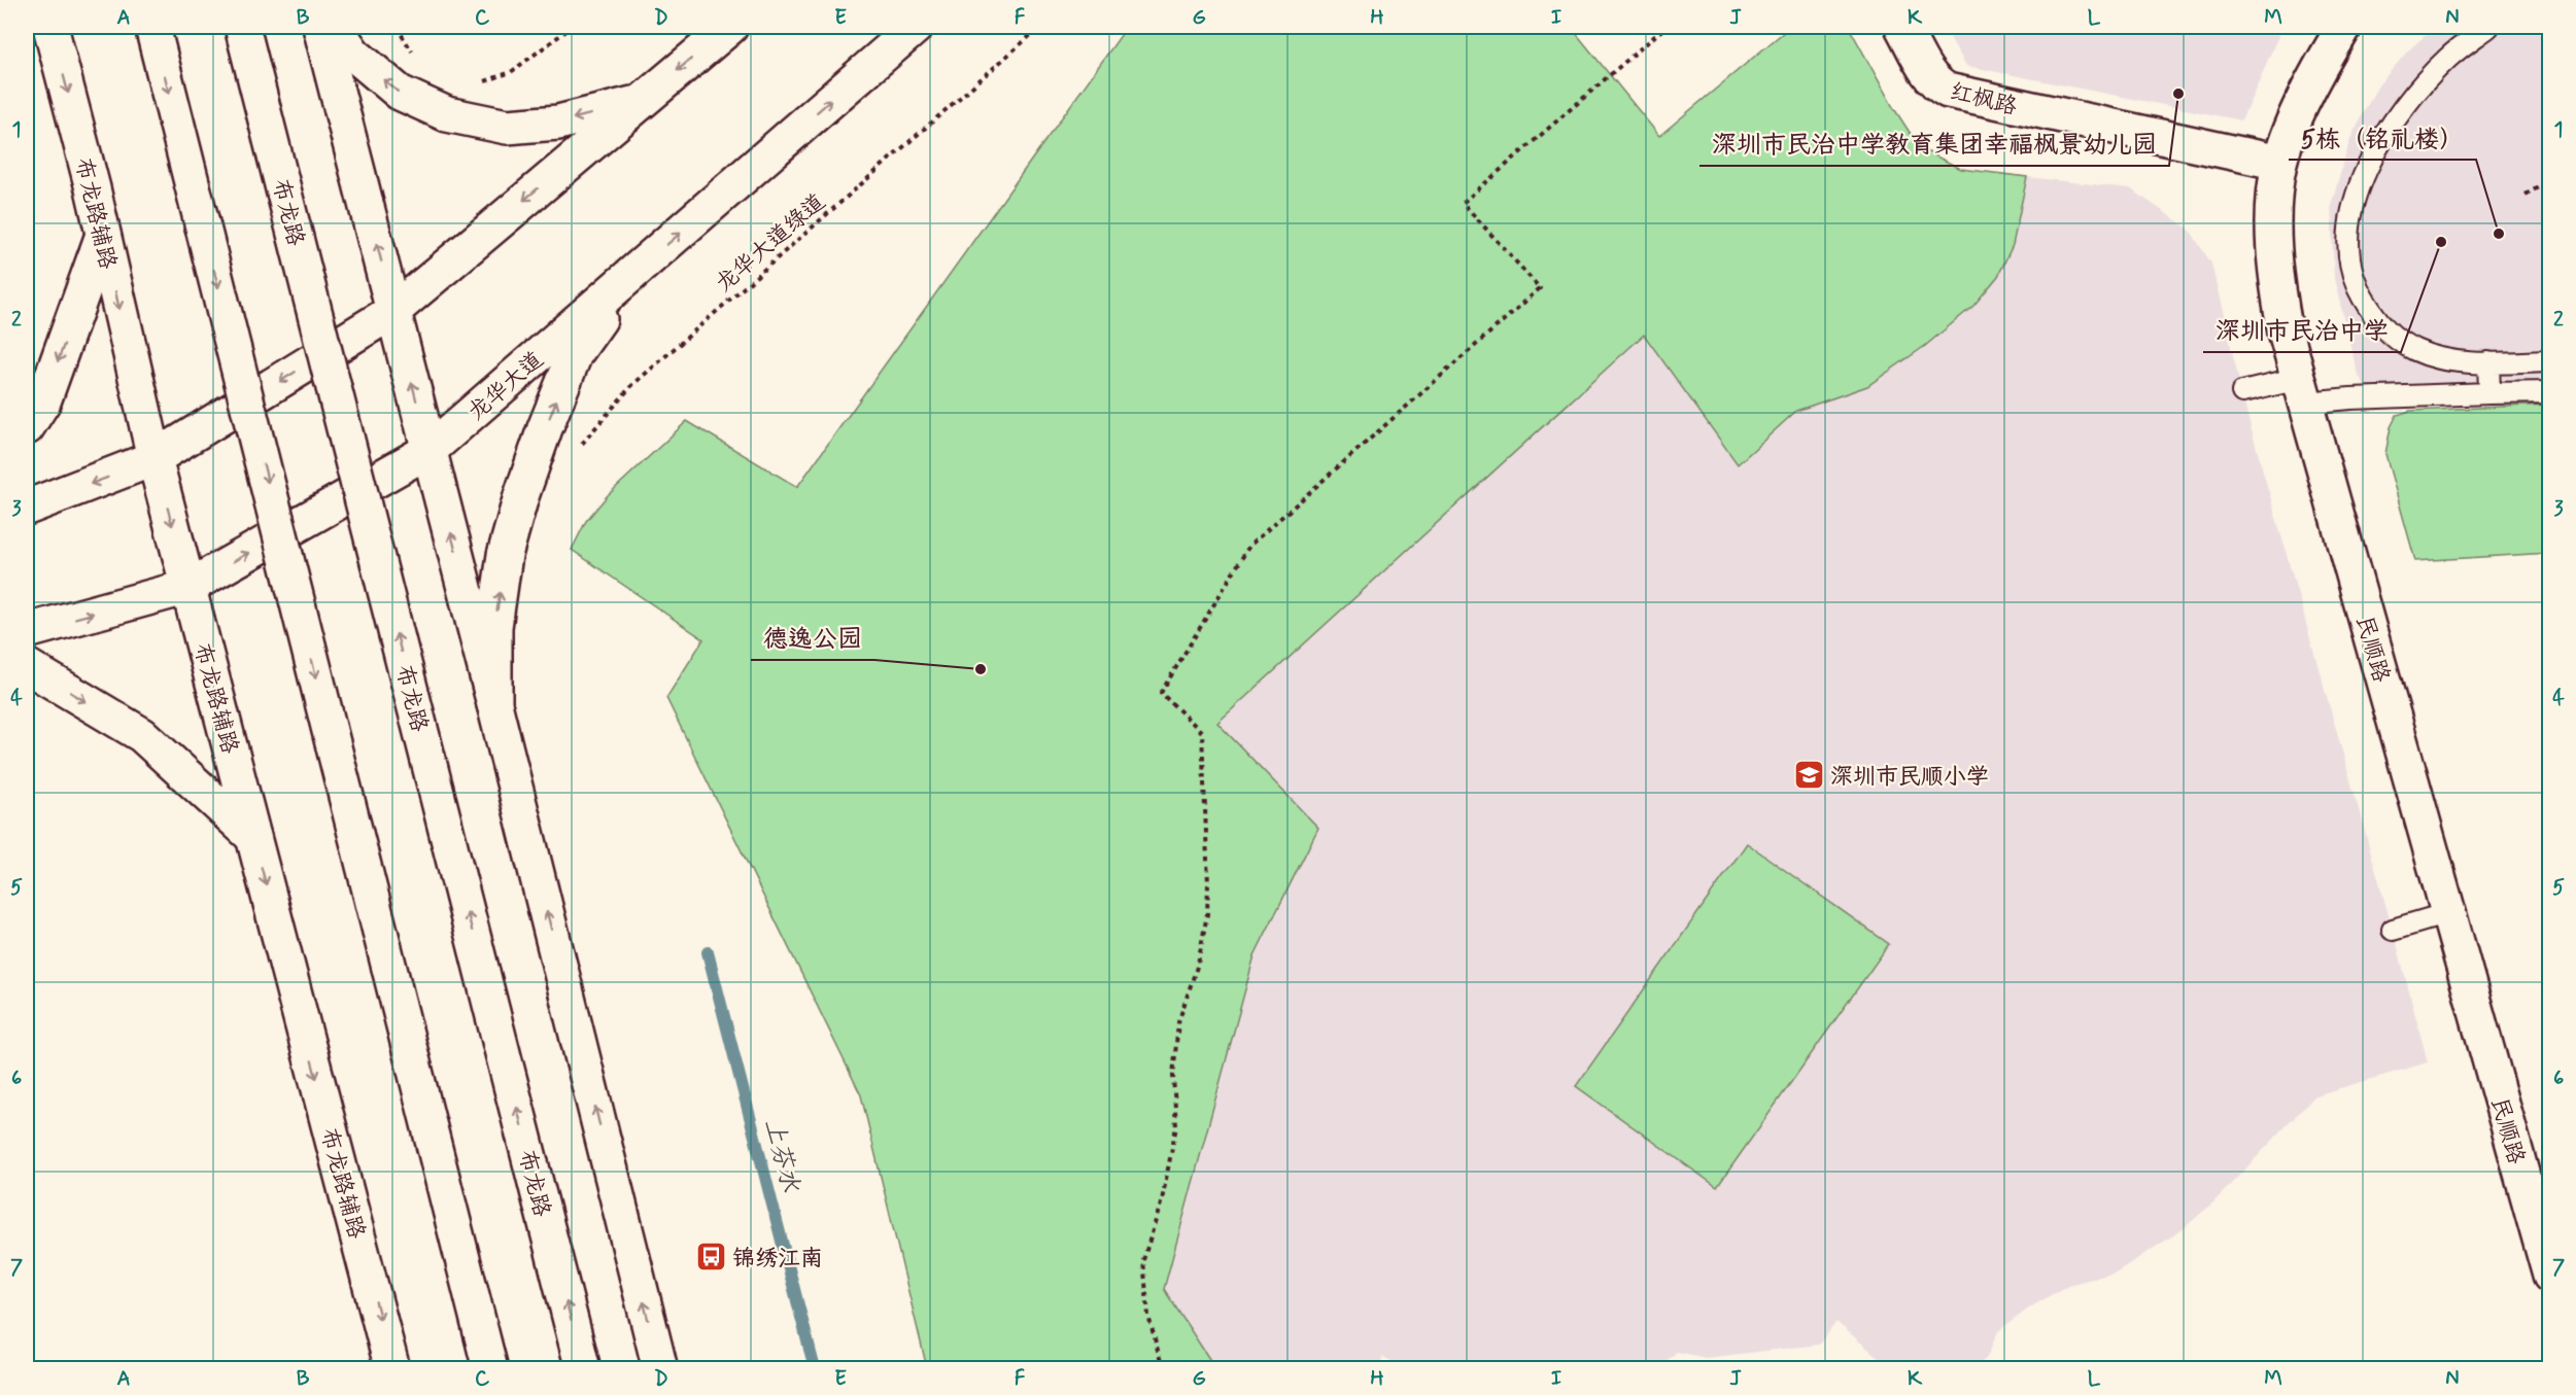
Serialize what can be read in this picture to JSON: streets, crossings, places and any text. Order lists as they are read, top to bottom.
{
  "streets": {
    "main road": [
      "红枫路",
      "布龙路",
      "布龙路辅路",
      "龙华大道",
      "民顺路"
    ],
    "path": ["龙华大道绿道"]
  },
  "crossings": [
    ["红枫路", "民顺路"],
    ["布龙路辅路", "龙华大道"]
  ],
  "water": ["上芬水"],
  "places": {
    "other": [
      "深圳市民治中学教育集团幸福枫景幼儿园",
      "5栋（铭礼楼）",
      "深圳市民治中学",
      "德逸公园"
    ],
    "school or university": ["深圳市民顺小学"],
    "bus stop": ["锦绣江南"]
  },
  "grid": {
    "columns": [
      "A",
      "B",
      "C",
      "D",
      "E",
      "F",
      "G",
      "H",
      "I",
      "J",
      "K",
      "L",
      "M",
      "N"
    ],
    "rows": [
      "1",
      "2",
      "3",
      "4",
      "5",
      "6",
      "7"
    ]
  }
}
